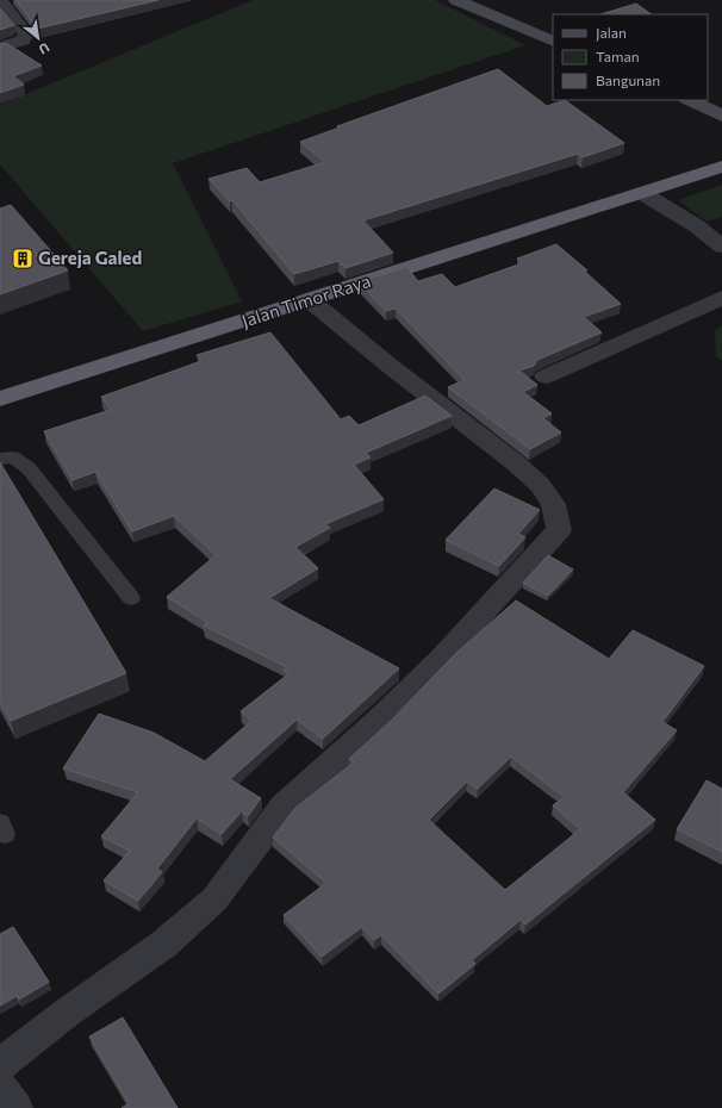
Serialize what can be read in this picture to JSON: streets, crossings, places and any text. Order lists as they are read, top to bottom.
{
  "streets": {
    "highway": ["Jalan Timor Raya"]
  },
  "places": {
    "building": ["Gereja Galed"]
  },
  "legend": ["Jalan", "Taman", "Bangunan"],
  "north": "bottom right"
}
